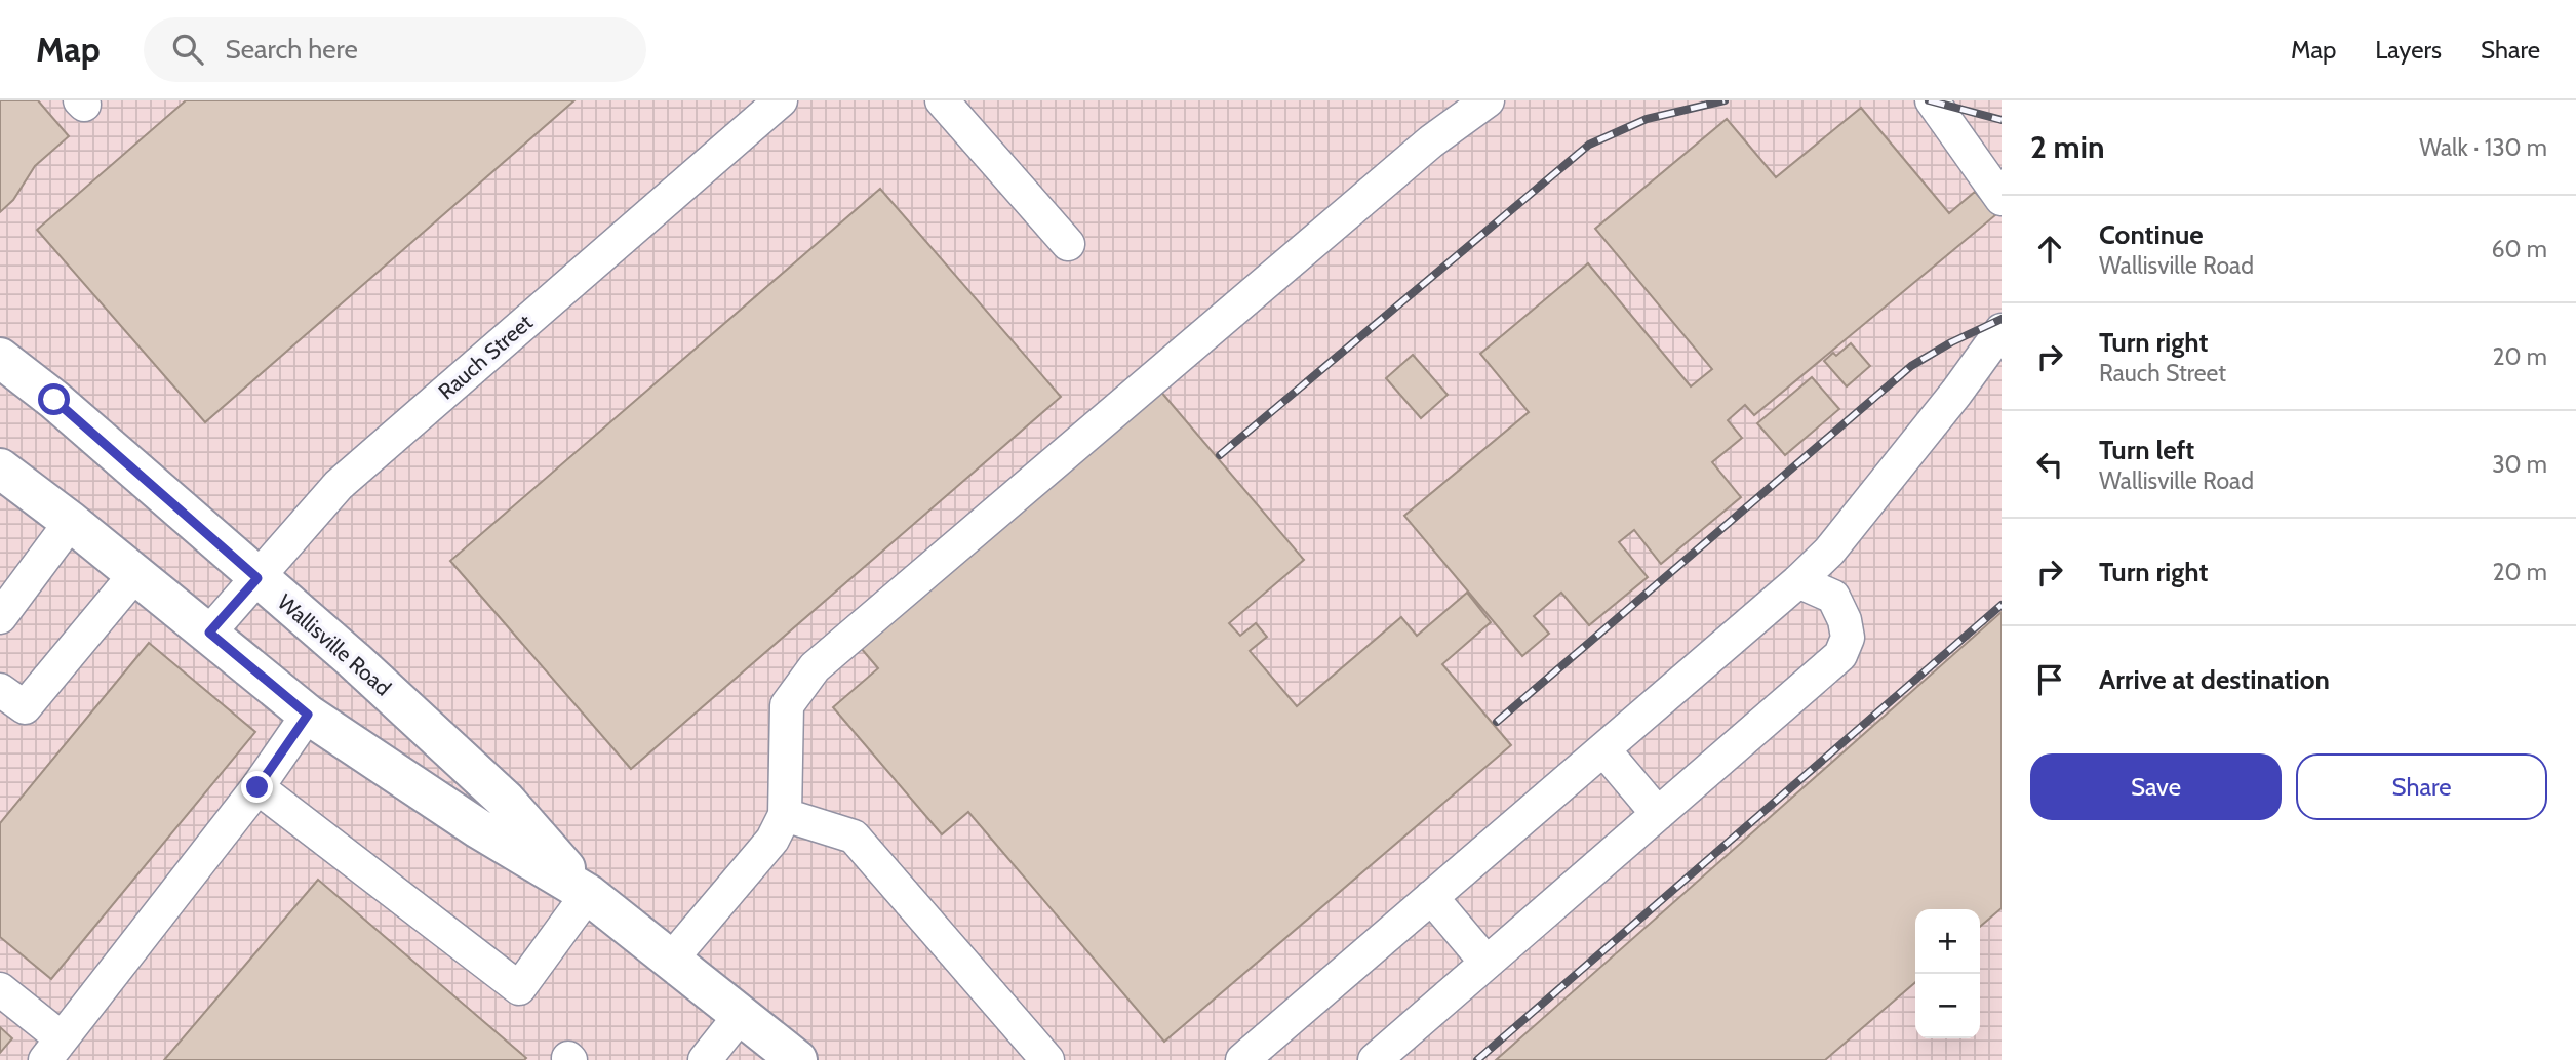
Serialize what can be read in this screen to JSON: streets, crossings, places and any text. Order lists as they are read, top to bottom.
{
  "streets": {
    "main road": ["Wallisville Road"],
    "street": ["Rauch Street"]
  },
  "crossings": [
    ["Rauch Street", "Wallisville Road"]
  ],
  "page": {
    "header": "Map",
    "search": "Search here",
    "nav": ["Map", "Layers", "Share"],
    "heading": ["2 min", "Walk · 130 m"],
    "list": [
      ["Continue", "Wallisville Road", "60 m"],
      ["Turn right", "Rauch Street", "20 m"],
      ["Turn left", "Wallisville Road", "30 m"],
      ["Turn right", "20 m"],
      "Arrive at destination"
    ],
    "buttons": ["Save", "Share"],
    "map_buttons": ["+", "−"]
  }
}
